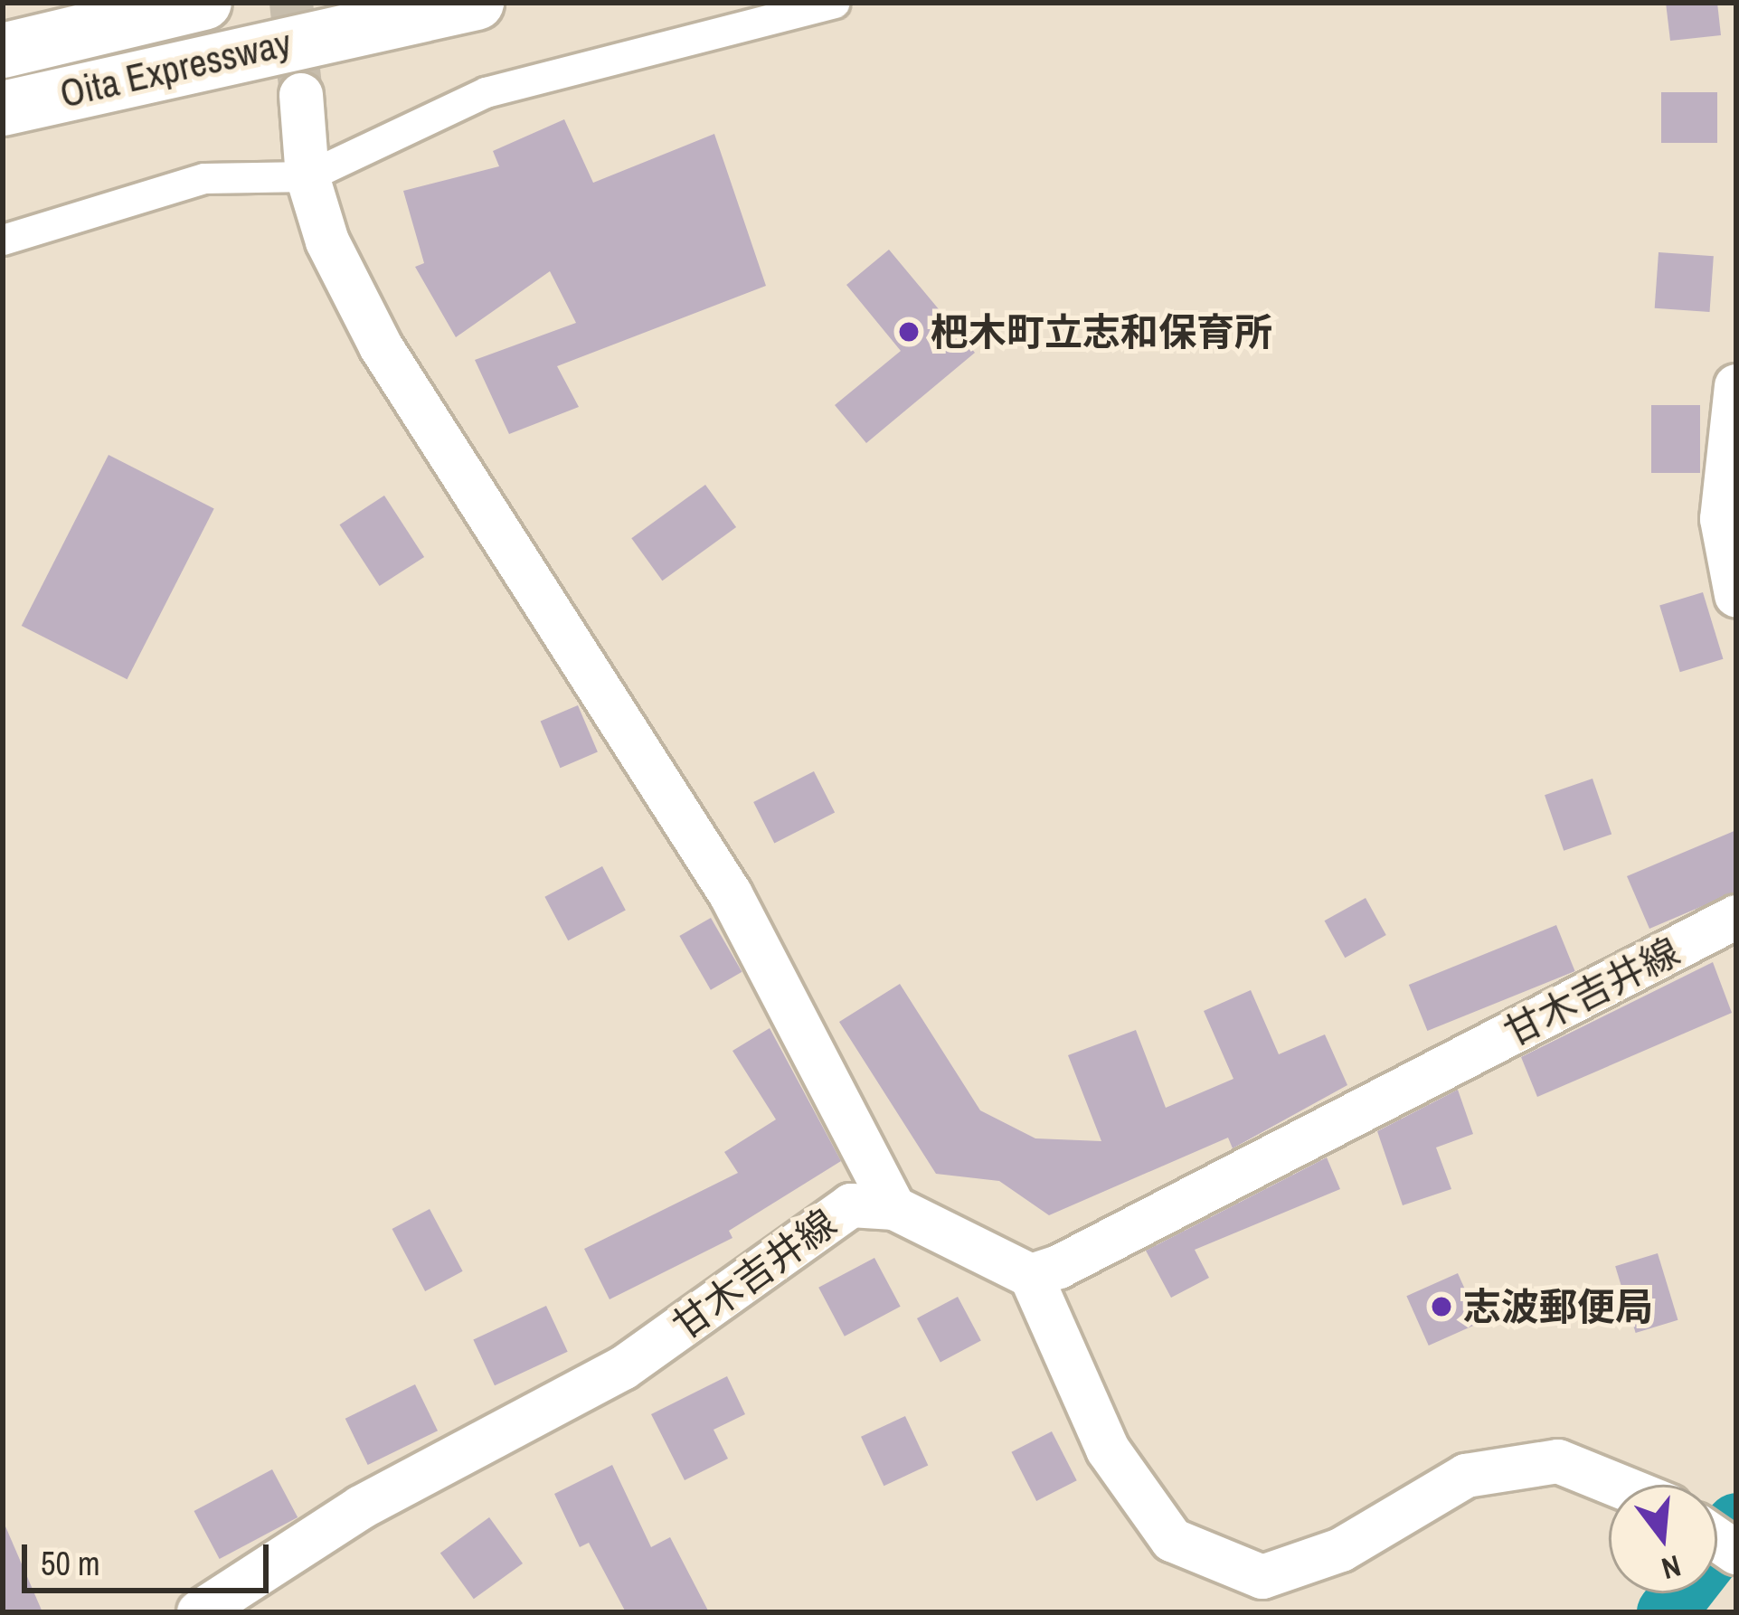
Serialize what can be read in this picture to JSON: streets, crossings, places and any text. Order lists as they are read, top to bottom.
{
  "streets": {
    "highway": ["Oita Expressway"],
    "street": ["甘木吉井線"]
  },
  "places": ["杷木町立志和保育所", "志波郵便局"],
  "scale_bar": "50 m",
  "north": "bottom"
}
